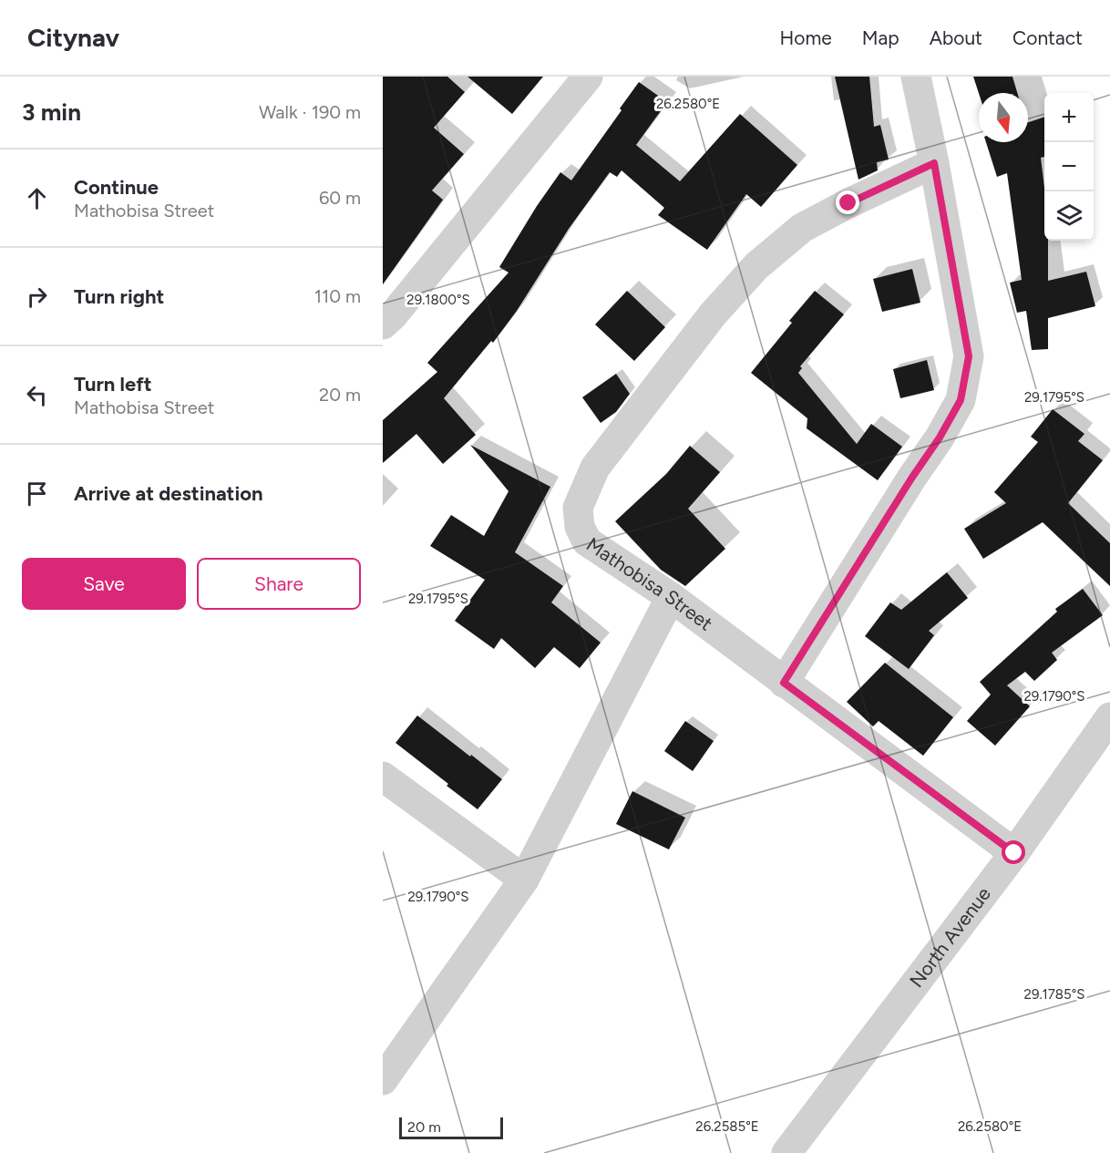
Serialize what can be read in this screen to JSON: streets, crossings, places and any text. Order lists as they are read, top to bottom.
{
  "streets": {
    "street": ["Mathobisa Street", "North Avenue"]
  },
  "crossings": [
    ["Mathobisa Street", "North Avenue"]
  ],
  "scale_bar": "20 m",
  "north": "bottom",
  "page": {
    "header": "Citynav",
    "nav": [
      "Home",
      "Map",
      "About",
      "Contact"
    ],
    "heading": ["3 min", "Walk · 190 m"],
    "map_buttons": ["+", "−"],
    "list": [
      ["Continue", "Mathobisa Street", "60 m"],
      ["Turn right", "110 m"],
      ["Turn left", "Mathobisa Street", "20 m"],
      "Arrive at destination"
    ],
    "buttons": ["Save", "Share"],
    "scale": "20 m"
  },
  "coordinates": [
    "26.2580°E",
    "29.1800°S",
    "29.1795°S",
    "29.1790°S",
    "29.1785°S",
    "26.2585°E"
  ]
}
